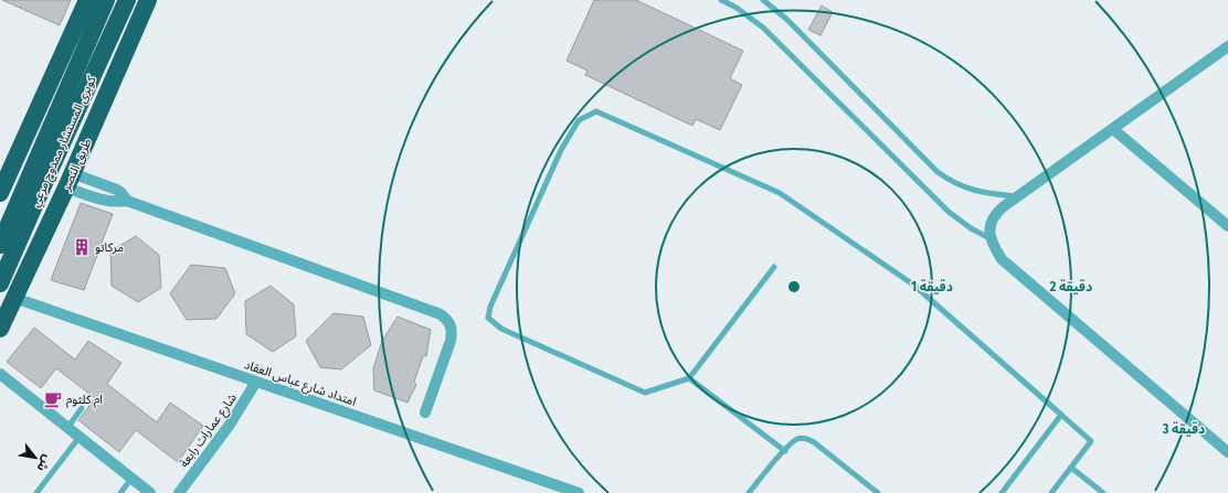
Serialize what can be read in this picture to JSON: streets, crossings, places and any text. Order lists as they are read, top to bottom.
{
  "streets": {
    "highway": ["كوبرى المستشار ممدوح مرعي", "طريق النصر"],
    "street": ["امتداد شارع عباس العقاد", "شارع عمارات رابعة"]
  },
  "crossings": [
    ["طريق النصر", "امتداد شارع عباس العقاد"],
    ["امتداد شارع عباس العقاد", "شارع عمارات رابعة"]
  ],
  "places": {
    "building": ["مركاتو"],
    "cafe": ["ام كلثوم"]
  },
  "north": "bottom right",
  "rings": ["1 دقيقة", "2 دقيقة", "3 دقيقة"]
}
